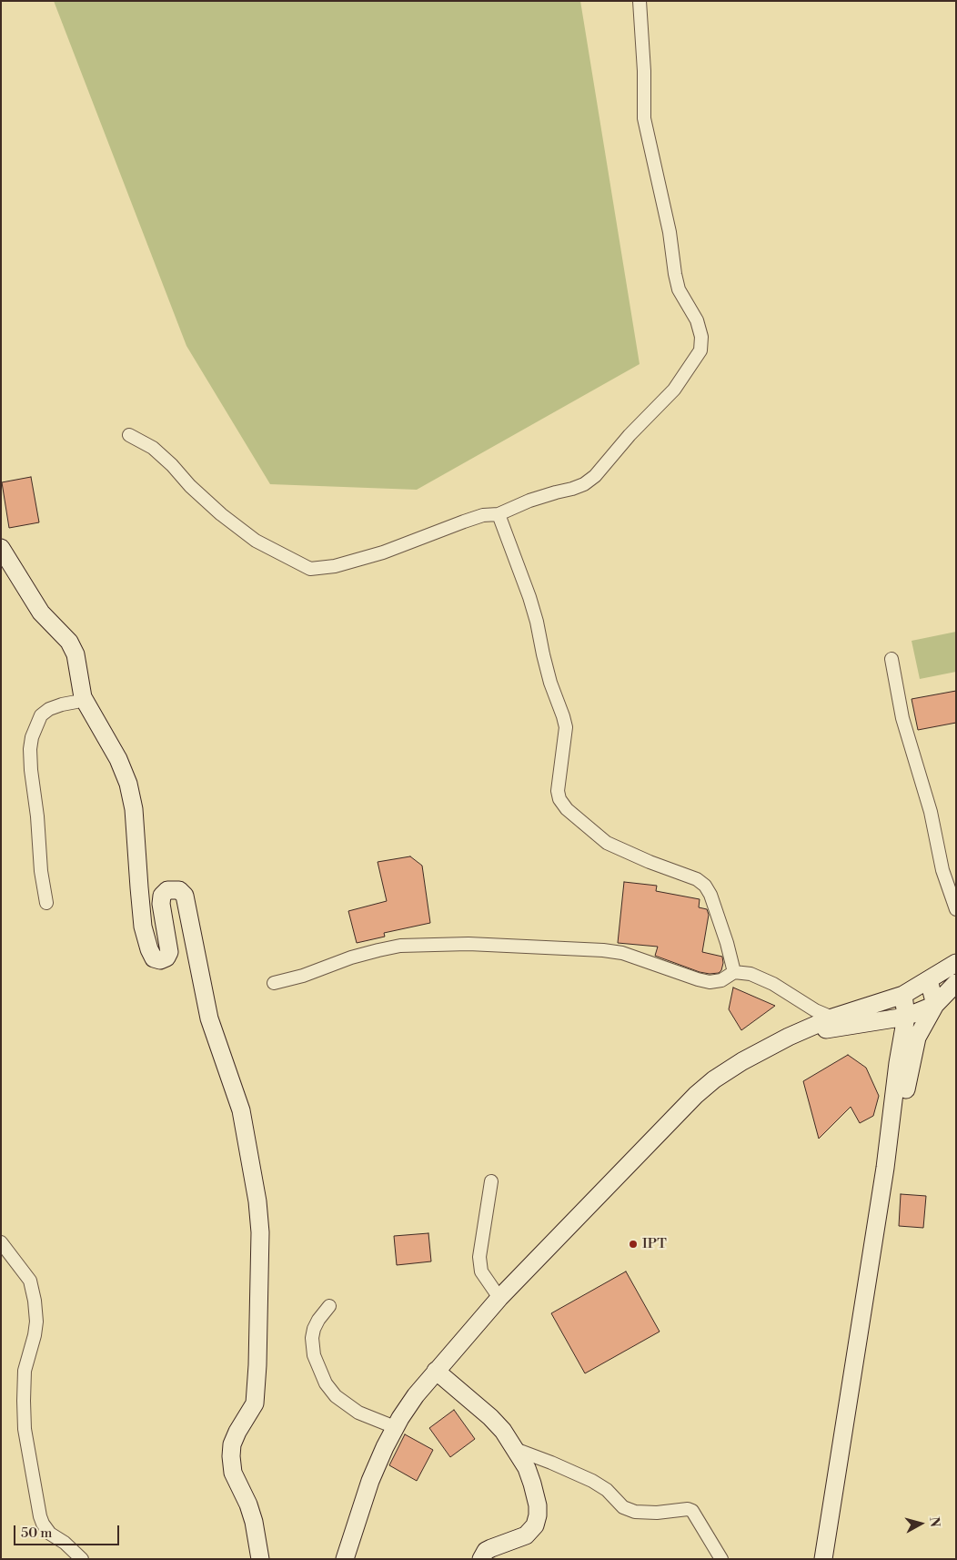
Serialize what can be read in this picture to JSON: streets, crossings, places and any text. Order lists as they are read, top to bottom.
{
  "places": ["IPT"],
  "scale_bar": "50 m",
  "north": "right"
}
